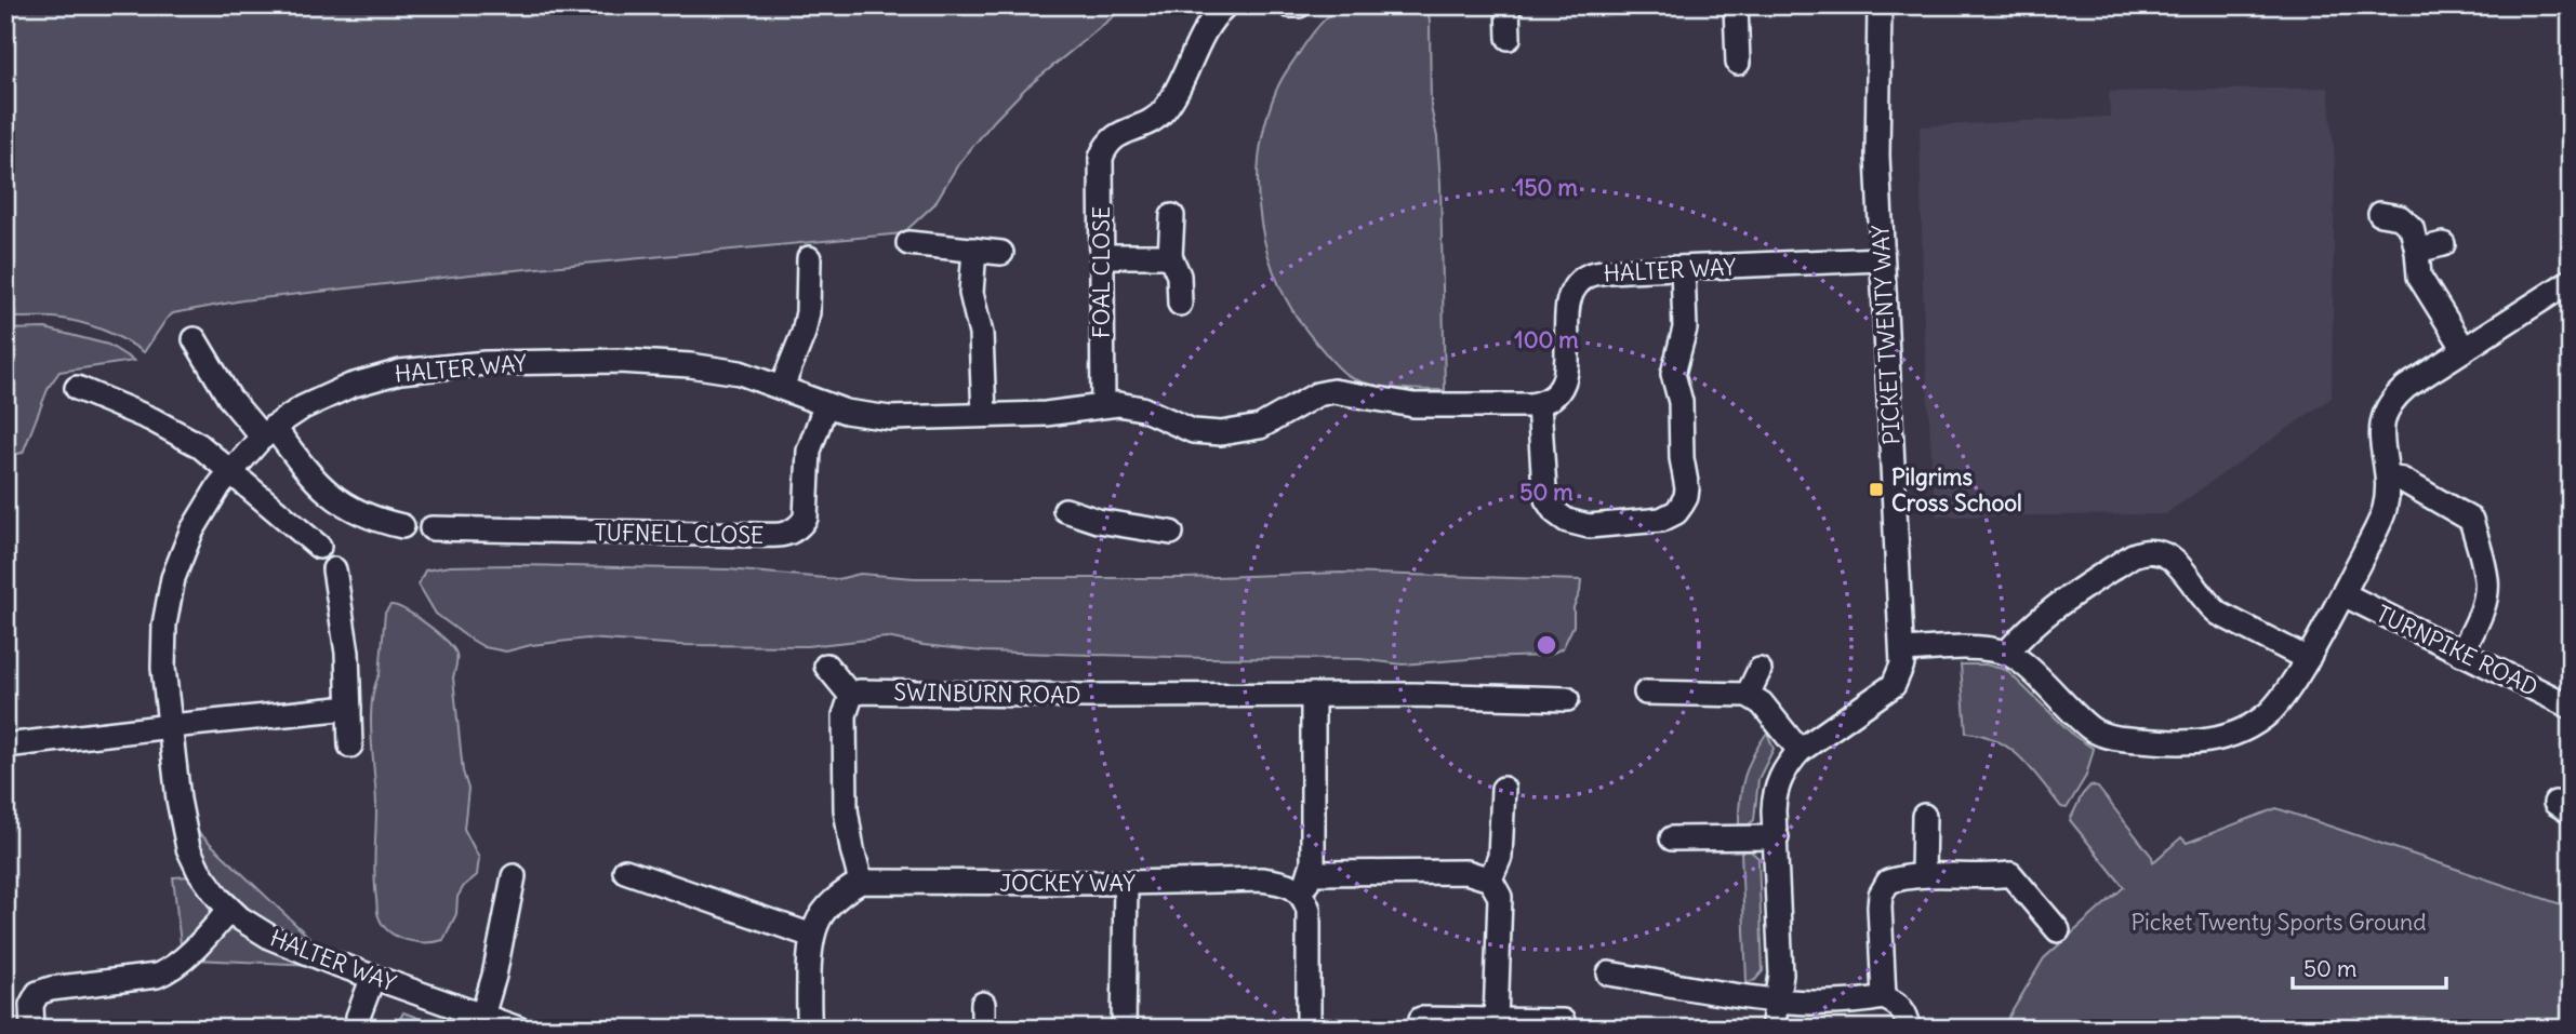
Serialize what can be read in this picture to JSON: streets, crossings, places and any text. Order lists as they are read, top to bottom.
{
  "streets": {
    "street": [
      "HALTER WAY",
      "FOAL CLOSE",
      "PICKET TWENTY WAY",
      "TUFNELL CLOSE",
      "TURNPIKE ROAD",
      "SWINBURN ROAD",
      "JOCKEY WAY"
    ]
  },
  "crossings": [
    ["HALTER WAY", "FOAL CLOSE"],
    ["HALTER WAY", "PICKET TWENTY WAY"],
    ["HALTER WAY", "TUFNELL CLOSE"]
  ],
  "parks": ["Picket Twenty Sports Ground"],
  "places": {
    "transit": ["Pilgrims Cross School"]
  },
  "scale_bar": "50 m",
  "rings": ["150 m", "100 m", "50 m"]
}
